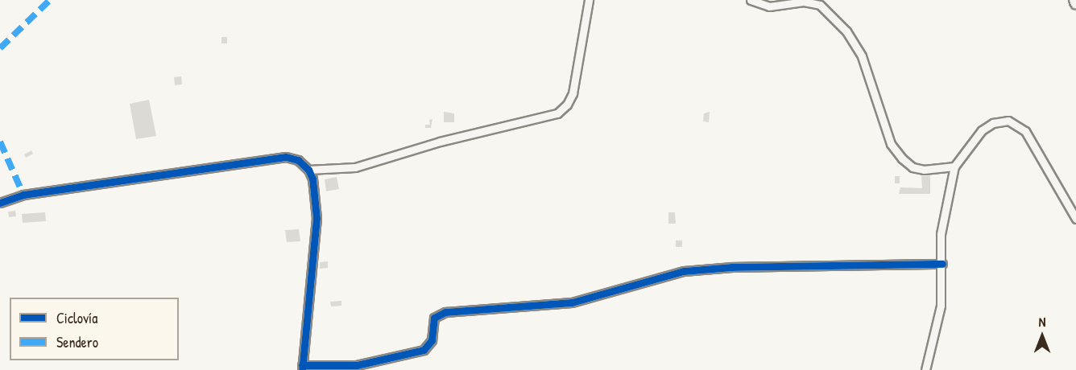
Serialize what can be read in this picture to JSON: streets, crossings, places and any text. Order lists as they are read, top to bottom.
{
  "legend": ["Ciclovía", "Sendero"],
  "north": "top"
}
